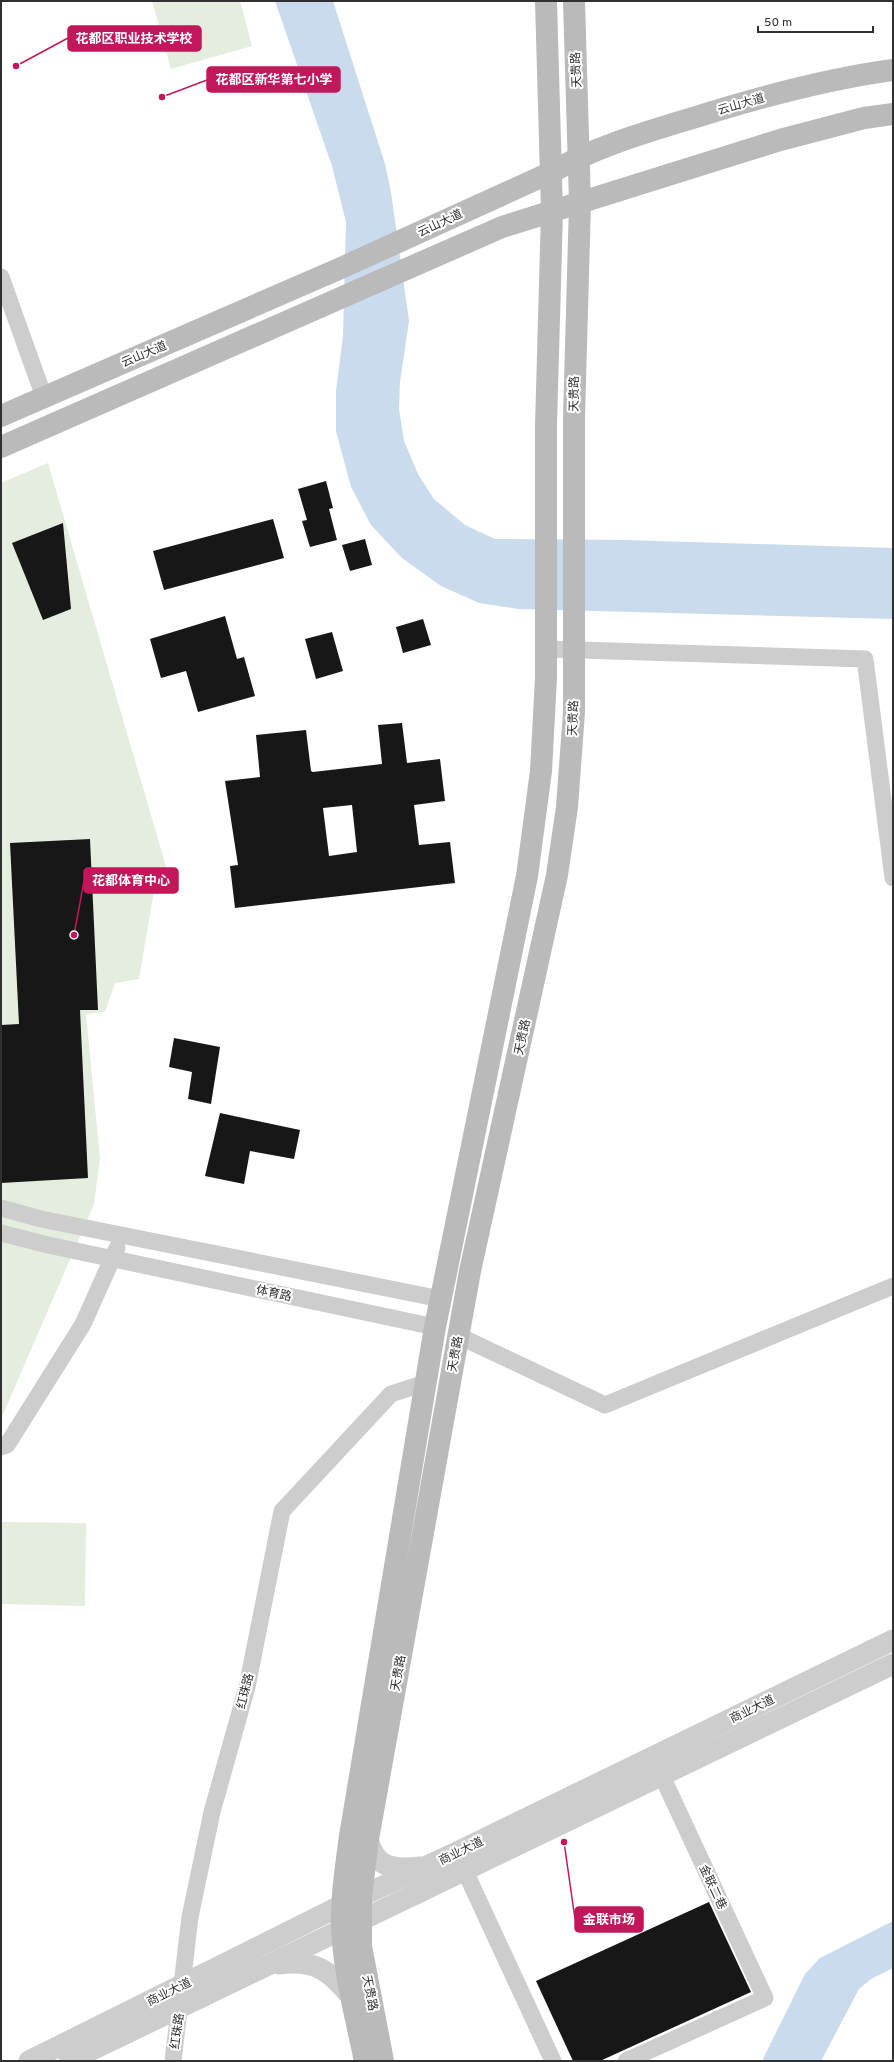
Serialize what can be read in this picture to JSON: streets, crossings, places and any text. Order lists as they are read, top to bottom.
{
  "streets": {
    "main road": ["天贵路", "云山大道"],
    "street": [
      "体育路",
      "红珠路",
      "商业大道",
      "金联二巷"
    ]
  },
  "crossings": [
    ["天贵路", "云山大道"],
    ["天贵路", "体育路"],
    ["天贵路", "红珠路"],
    ["天贵路", "商业大道"],
    ["红珠路", "商业大道"],
    ["商业大道", "金联二巷"]
  ],
  "places": [
    "花都区职业技术学校",
    "花都区新华第七小学",
    "花都体育中心",
    "金联市场"
  ],
  "scale_bar": "50 m"
}
